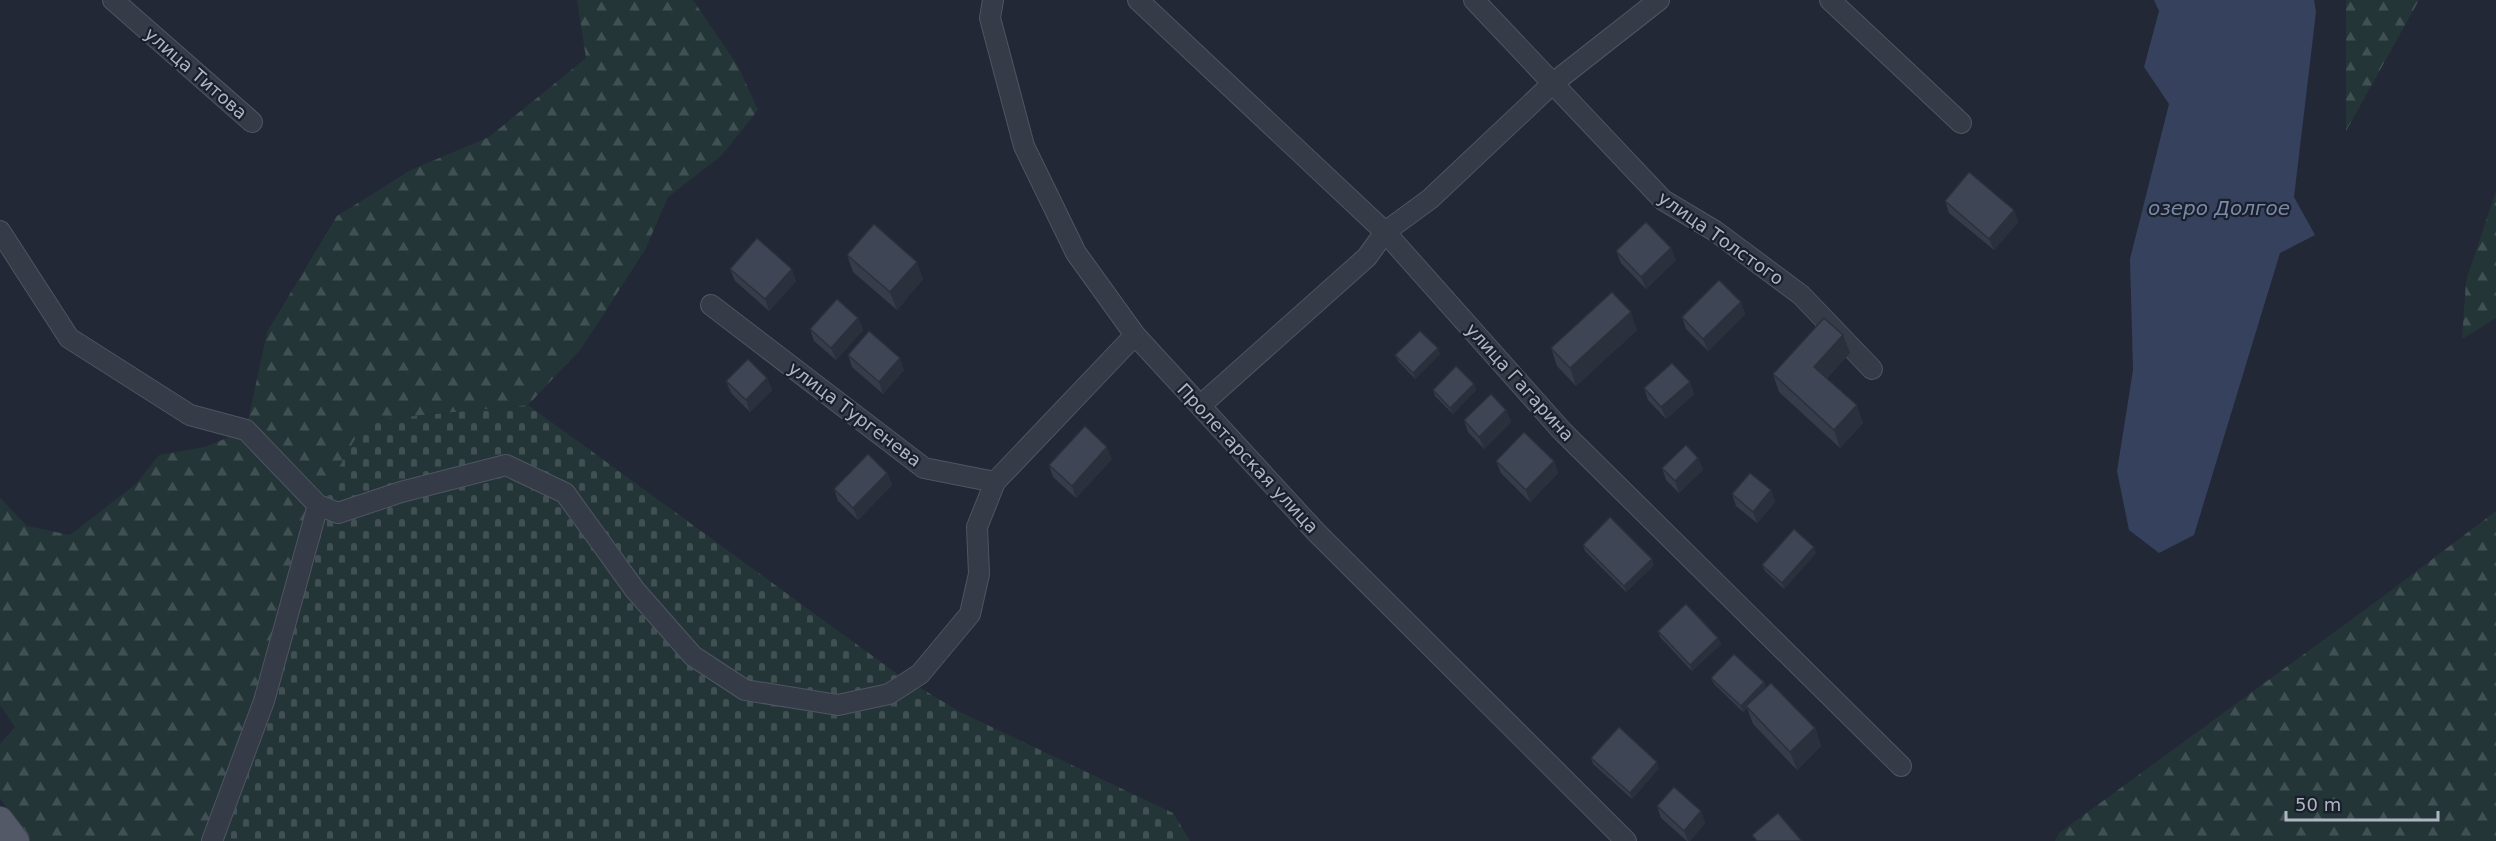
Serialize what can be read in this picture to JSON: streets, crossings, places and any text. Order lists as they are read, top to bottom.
{
  "streets": {
    "street": [
      "улица Титова",
      "улица Толстого",
      "улица Гагарина",
      "улица Тургенева",
      "Пролетарская улица"
    ]
  },
  "water": ["озеро Долгое"],
  "scale_bar": "50 m"
}
